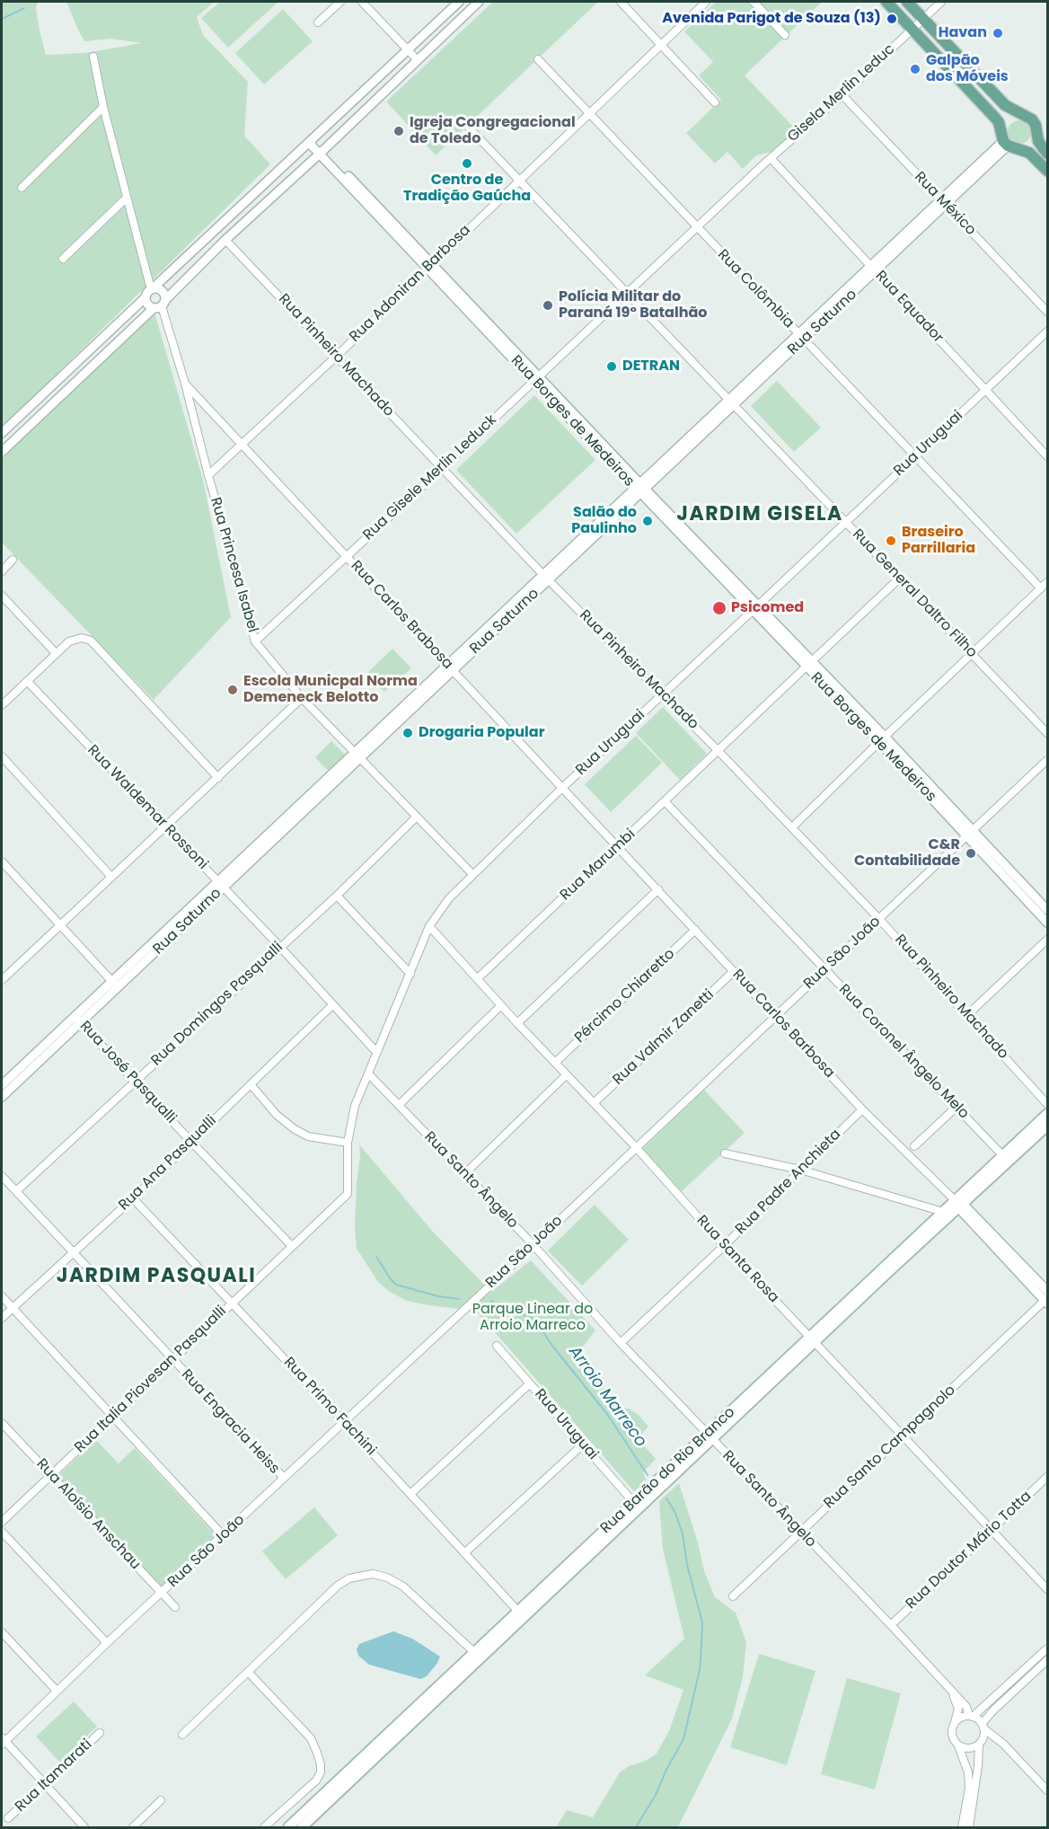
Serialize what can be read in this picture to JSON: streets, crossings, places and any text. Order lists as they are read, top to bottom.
{
  "streets": {
    "main road": ["Rua Barão do Rio Branco"],
    "street": [
      "Gisela Merlin Leduc",
      "Rua México",
      "Rua Adoniran Barbosa",
      "Rua Colômbia",
      "Rua Equador",
      "Rua Saturno",
      "Rua Pinheiro Machado",
      "Rua Borges de Medeiros",
      "Rua Uruguai",
      "Rua Gisele Merlin Leduck",
      "Rua Princesa Isabel",
      "Rua General Daltro Filho",
      "Rua Carlos Brabosa",
      "Rua Waldemar Rossoni",
      "Rua Marumbi",
      "Rua São João",
      "Pércimo Chiaretto",
      "Rua Domingos Pasqualli",
      "Rua Carlos Barbosa",
      "Rua Valmir Zanetti",
      "Rua Coronel Ângelo Melo",
      "Rua José Pasqualli",
      "Rua Ana Pasqualli",
      "Rua Santo Ângelo",
      "Rua Padre Anchieta",
      "Rua Santa Rosa",
      "Rua Italia Piovesan Pasqualli",
      "Rua Primo Fachini",
      "Rua Engracia Heiss",
      "Rua Santo Campagnolo",
      "Rua Aloísio Anschau",
      "Rua Doutor Mário Totta",
      "Rua Itamarati"
    ]
  },
  "crossings": [
    ["Gisela Merlin Leduc", "Rua México"],
    ["Gisela Merlin Leduc", "Rua Colômbia"],
    ["Gisela Merlin Leduc", "Rua Equador"],
    ["Gisela Merlin Leduc", "Rua Gisele Merlin Leduck"],
    ["Gisela Merlin Leduc", "Rua General Daltro Filho"],
    ["Rua México", "Rua Saturno"],
    ["Rua Adoniran Barbosa", "Rua Colômbia"],
    ["Rua Adoniran Barbosa", "Rua Pinheiro Machado"],
    ["Rua Adoniran Barbosa", "Rua Borges de Medeiros"],
    ["Rua Adoniran Barbosa", "Rua Princesa Isabel"],
    ["Rua Adoniran Barbosa", "Rua General Daltro Filho"],
    ["Rua Adoniran Barbosa", "Rua Carlos Brabosa"],
    ["Rua Colômbia", "Rua Saturno"],
    ["Rua Colômbia", "Rua Uruguai"],
    ["Rua Equador", "Rua Saturno"],
    ["Rua Equador", "Rua Uruguai"],
    ["Rua Saturno", "Rua Pinheiro Machado"],
    ["Rua Saturno", "Rua Borges de Medeiros"],
    ["Rua Saturno", "Rua Princesa Isabel"],
    ["Rua Saturno", "Rua General Daltro Filho"],
    ["Rua Saturno", "Rua Carlos Brabosa"],
    ["Rua Saturno", "Rua Waldemar Rossoni"],
    ["Rua Saturno", "Rua José Pasqualli"],
    ["Rua Pinheiro Machado", "Rua Uruguai"],
    ["Rua Pinheiro Machado", "Rua Gisele Merlin Leduck"],
    ["Rua Pinheiro Machado", "Rua Marumbi"],
    ["Rua Pinheiro Machado", "Rua São João"],
    ["Rua Borges de Medeiros", "Rua Uruguai"],
    ["Rua Borges de Medeiros", "Rua Gisele Merlin Leduck"],
    ["Rua Borges de Medeiros", "Rua Marumbi"],
    ["Rua Borges de Medeiros", "Rua São João"],
    ["Rua Uruguai", "Rua Princesa Isabel"],
    ["Rua Uruguai", "Rua General Daltro Filho"],
    ["Rua Uruguai", "Rua Carlos Brabosa"],
    ["Rua Uruguai", "Rua Waldemar Rossoni"],
    ["Rua Uruguai", "Rua Santo Ângelo"],
    ["Rua Uruguai", "Rua Santa Rosa"],
    ["Rua Uruguai", "Rua Italia Piovesan Pasqualli"],
    ["Rua Uruguai", "Rua Barão do Rio Branco"],
    ["Rua Gisele Merlin Leduck", "Rua Princesa Isabel"],
    ["Rua Gisele Merlin Leduck", "Rua General Daltro Filho"],
    ["Rua Gisele Merlin Leduck", "Rua Carlos Brabosa"],
    ["Rua Princesa Isabel", "Rua Carlos Brabosa"],
    ["Rua Princesa Isabel", "Rua Domingos Pasqualli"],
    ["Rua General Daltro Filho", "Rua Marumbi"],
    ["Rua Carlos Brabosa", "Rua Marumbi"],
    ["Rua Carlos Brabosa", "Rua Carlos Barbosa"],
    ["Rua Waldemar Rossoni", "Rua Domingos Pasqualli"],
    ["Rua Waldemar Rossoni", "Rua Ana Pasqualli"],
    ["Rua Marumbi", "Rua Carlos Barbosa"],
    ["Rua Marumbi", "Rua Coronel Ângelo Melo"],
    ["Rua Marumbi", "Rua Santa Rosa"],
    ["Rua São João", "Rua Carlos Barbosa"],
    ["Rua São João", "Rua Coronel Ângelo Melo"],
    ["Rua São João", "Rua Santo Ângelo"],
    ["Rua São João", "Rua Santa Rosa"],
    ["Rua São João", "Rua Primo Fachini"],
    ["Rua São João", "Rua Engracia Heiss"],
    ["Rua São João", "Rua Aloísio Anschau"],
    ["Pércimo Chiaretto", "Rua Carlos Barbosa"],
    ["Pércimo Chiaretto", "Rua Santa Rosa"],
    ["Rua Domingos Pasqualli", "Rua José Pasqualli"],
    ["Rua Domingos Pasqualli", "Rua Engracia Heiss"],
    ["Rua Carlos Barbosa", "Rua Valmir Zanetti"],
    ["Rua Carlos Barbosa", "Rua Padre Anchieta"],
    ["Rua Carlos Barbosa", "Rua Santo Campagnolo"],
    ["Rua Carlos Barbosa", "Rua Barão do Rio Branco"],
    ["Rua Valmir Zanetti", "Rua Santa Rosa"],
    ["Rua Coronel Ângelo Melo", "Rua Barão do Rio Branco"],
    ["Rua José Pasqualli", "Rua Ana Pasqualli"],
    ["Rua José Pasqualli", "Rua Italia Piovesan Pasqualli"],
    ["Rua Ana Pasqualli", "Rua Primo Fachini"],
    ["Rua Ana Pasqualli", "Rua Engracia Heiss"],
    ["Rua Santo Ângelo", "Rua Padre Anchieta"],
    ["Rua Santo Ângelo", "Rua Santo Campagnolo"],
    ["Rua Santo Ângelo", "Rua Barão do Rio Branco"],
    ["Rua Santo Ângelo", "Rua Doutor Mário Totta"],
    ["Rua Padre Anchieta", "Rua Santa Rosa"],
    ["Rua Santa Rosa", "Rua Santo Campagnolo"],
    ["Rua Santa Rosa", "Rua Barão do Rio Branco"],
    ["Rua Santa Rosa", "Rua Doutor Mário Totta"],
    ["Rua Italia Piovesan Pasqualli", "Rua Primo Fachini"],
    ["Rua Italia Piovesan Pasqualli", "Rua Engracia Heiss"],
    ["Rua Italia Piovesan Pasqualli", "Rua Aloísio Anschau"],
    ["Rua Primo Fachini", "Rua Barão do Rio Branco"]
  ],
  "districts": ["JARDIM GISELA", "JARDIM PASQUALI"],
  "water": ["Arroio Marreco"],
  "parks": ["Parque Linear do Arroio Marreco"],
  "places": [
    "Avenida Parigot de Souza (13)",
    "Havan",
    "Galpão dos Móveis",
    "Igreja Congregacional de Toledo",
    "Centro de Tradição Gaúcha",
    "Polícia Militar do Paraná 19º Batalhão",
    "DETRAN",
    "Salão do Paulinho",
    "Braseiro Parrillaria",
    "Psicomed",
    "Escola Municpal Norma Demeneck Belotto",
    "Drogaria Popular",
    "C&R Contabilidade"
  ]
}
